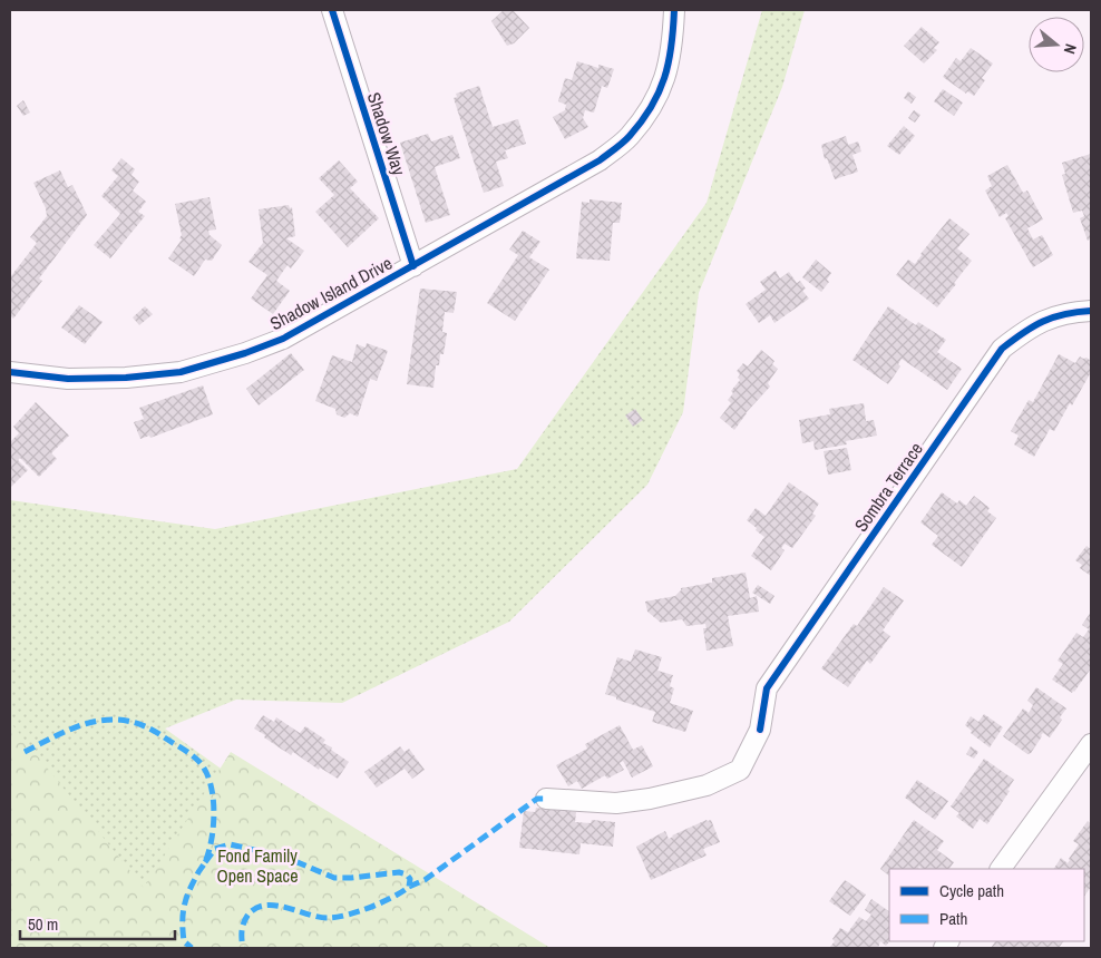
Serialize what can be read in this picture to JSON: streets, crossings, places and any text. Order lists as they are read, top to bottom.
{
  "streets": {
    "street": ["Shadow Way", "Shadow Island Drive", "Sombra Terrace"]
  },
  "crossings": [
    ["Shadow Way", "Shadow Island Drive"]
  ],
  "parks": ["Fond Family Open Space"],
  "legend": ["Cycle path", "Path"],
  "scale_bar": "50 m",
  "north": "right"
}
